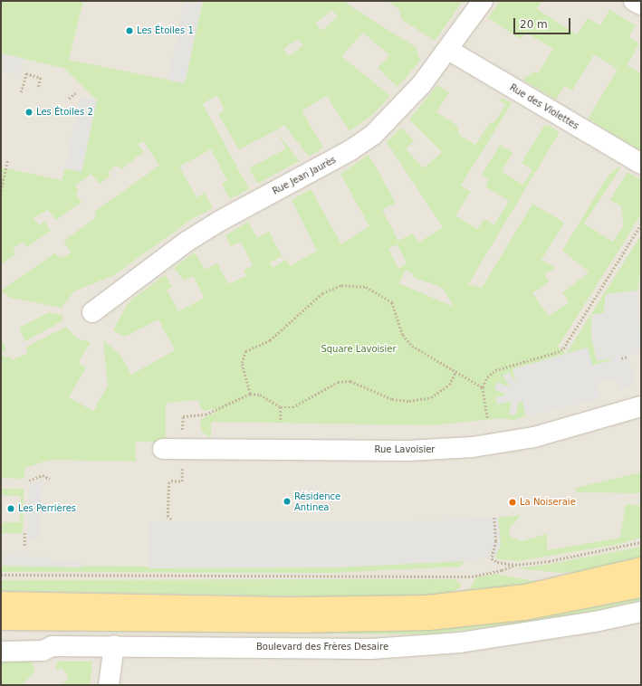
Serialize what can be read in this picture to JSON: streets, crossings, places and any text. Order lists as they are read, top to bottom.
{
  "streets": {
    "street": [
      "Rue des Violettes",
      "Rue Jean Jaurès",
      "Rue Lavoisier",
      "Boulevard des Frères Desaire"
    ]
  },
  "crossings": [
    ["Rue des Violettes", "Rue Jean Jaurès"]
  ],
  "parks": ["Square Lavoisier"],
  "places": [
    "Les Étoiles 1",
    "Les Étoiles 2",
    "Résidence Antinea",
    "La Noiseraie",
    "Les Perrières"
  ],
  "scale_bar": "20 m"
}
